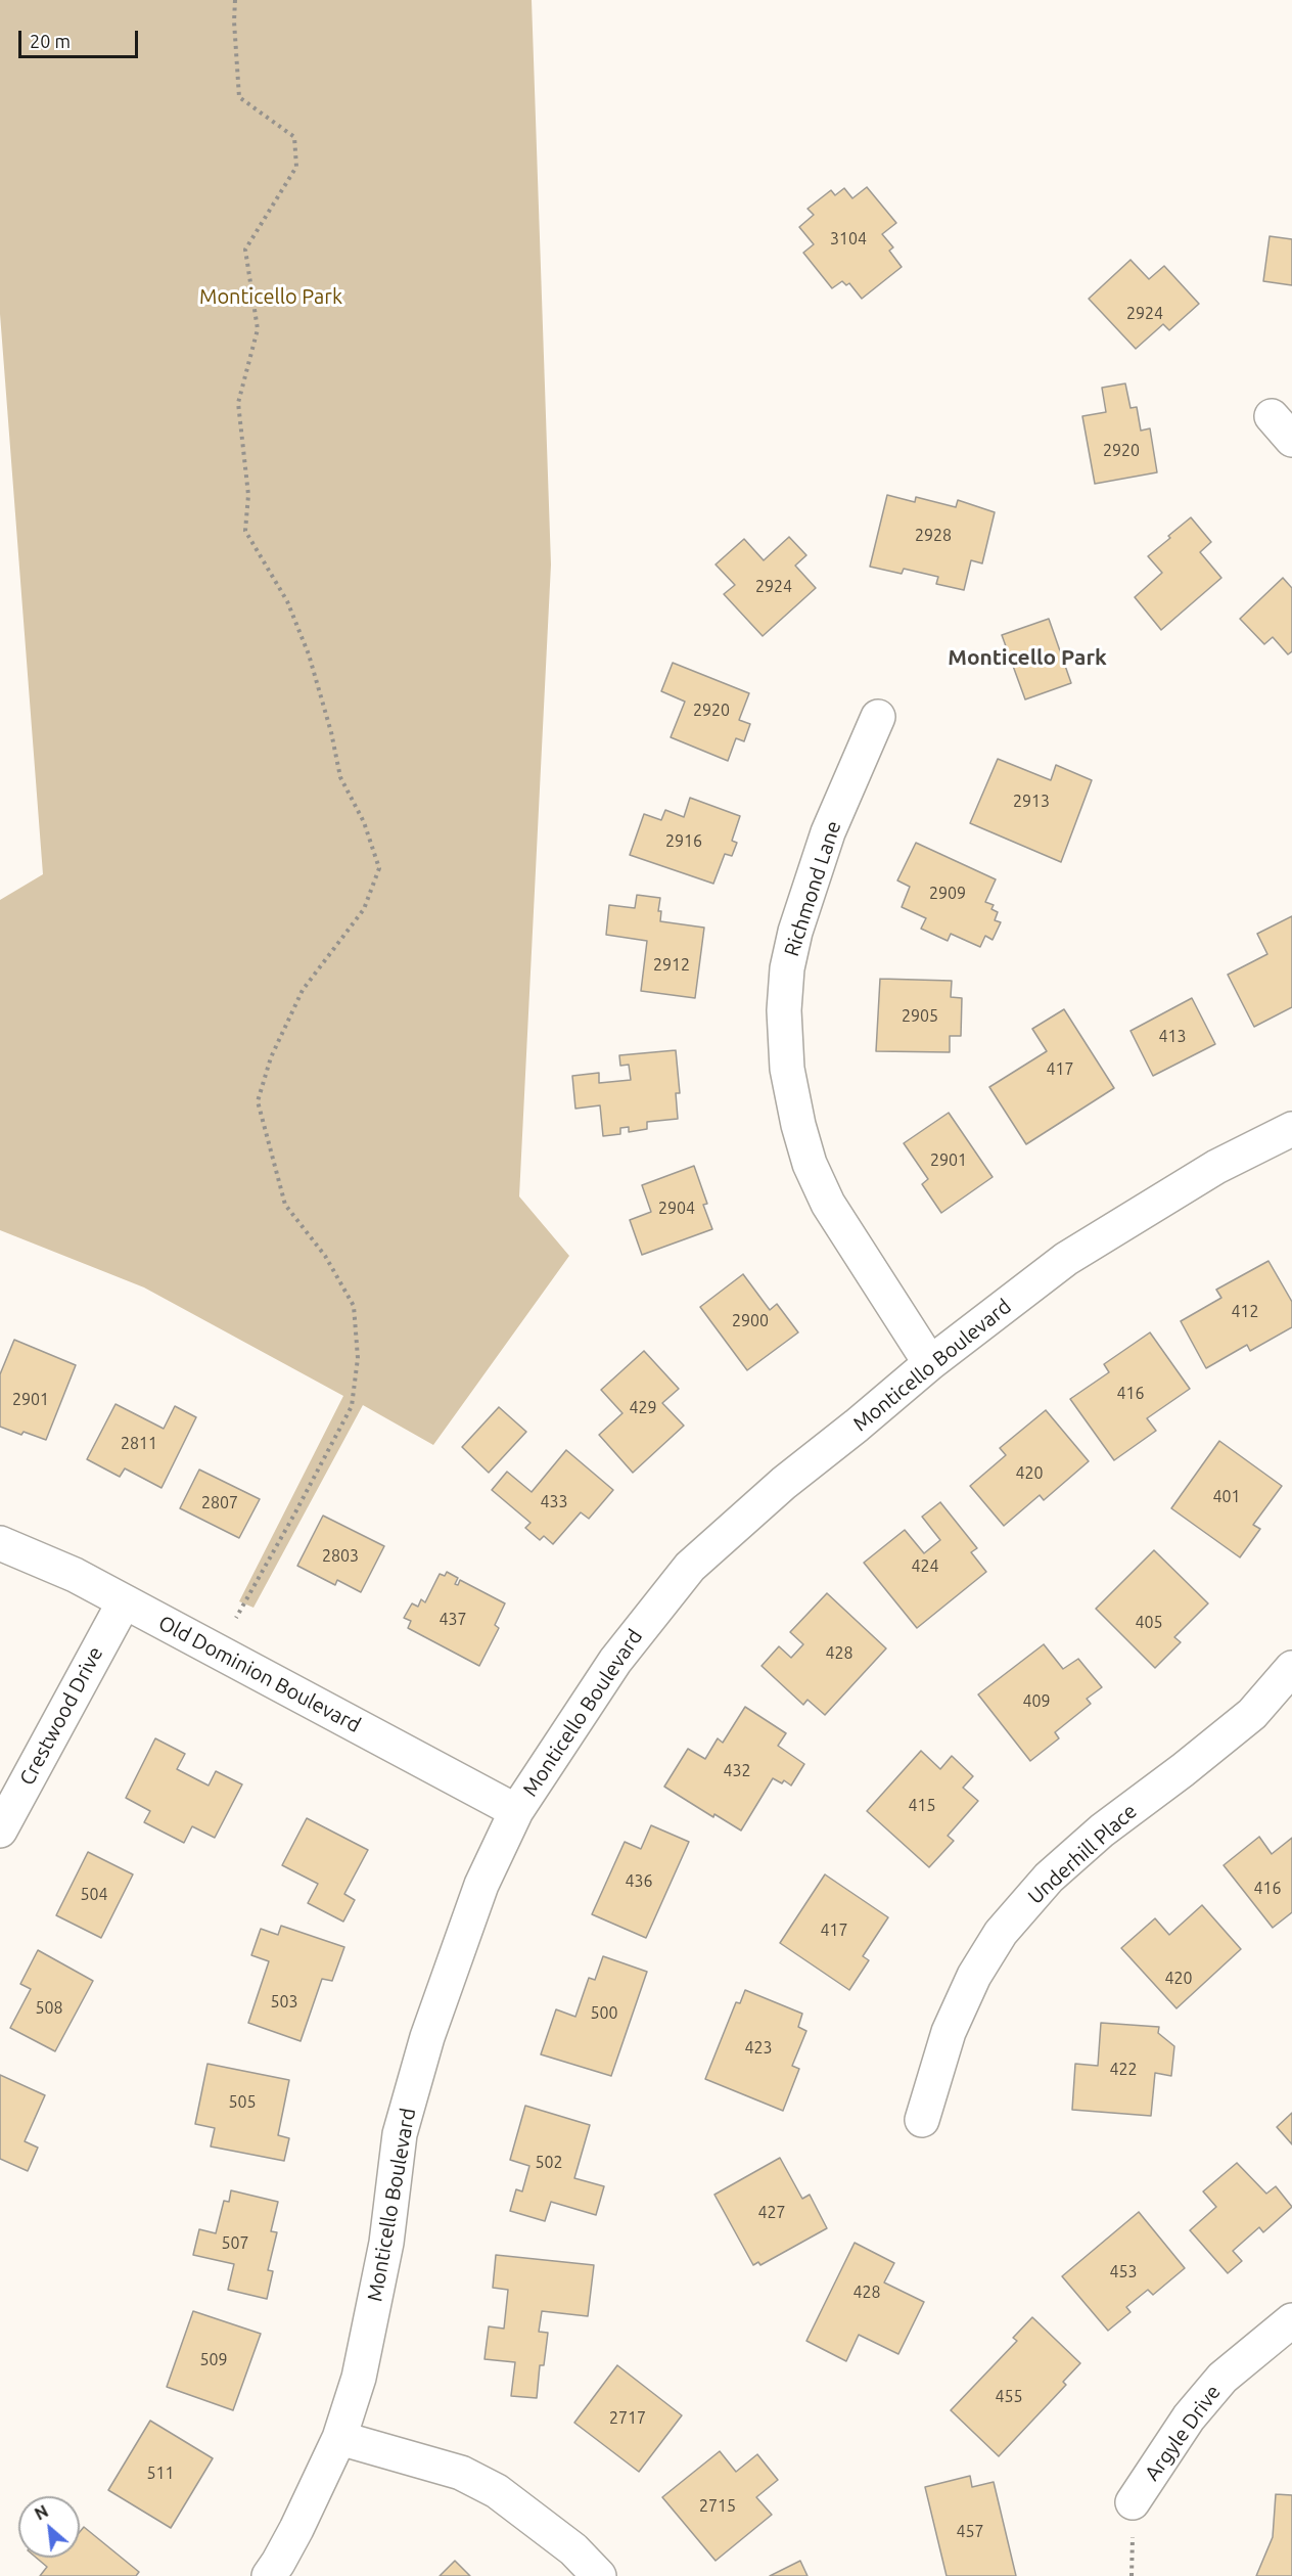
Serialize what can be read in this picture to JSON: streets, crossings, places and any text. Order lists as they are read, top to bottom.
{
  "streets": {
    "street": [
      "Richmond Lane",
      "Monticello Boulevard",
      "Old Dominion Boulevard",
      "Crestwood Drive",
      "Underhill Place",
      "Argyle Drive"
    ]
  },
  "crossings": [
    ["Richmond Lane", "Monticello Boulevard"],
    ["Monticello Boulevard", "Old Dominion Boulevard"],
    ["Old Dominion Boulevard", "Crestwood Drive"]
  ],
  "districts": ["Monticello Park"],
  "parks": ["Monticello Park"],
  "house_numbers": [
    "3104",
    "2924",
    "2920",
    "2928",
    "2924",
    "2920",
    "2913",
    "2916",
    "2909",
    "2912",
    "2905",
    "413",
    "417",
    "2901",
    "2904",
    "412",
    "2900",
    "416",
    "2901",
    "429",
    "2811",
    "420",
    "401",
    "433",
    "2807",
    "2803",
    "424",
    "437",
    "405",
    "428",
    "409",
    "432",
    "415",
    "436",
    "416",
    "504",
    "417",
    "420",
    "503",
    "508",
    "500",
    "423",
    "422",
    "505",
    "502",
    "427",
    "507",
    "453",
    "428",
    "509",
    "455",
    "2717",
    "511",
    "2715",
    "457"
  ],
  "scale_bar": "20 m",
  "north": "top left"
}
